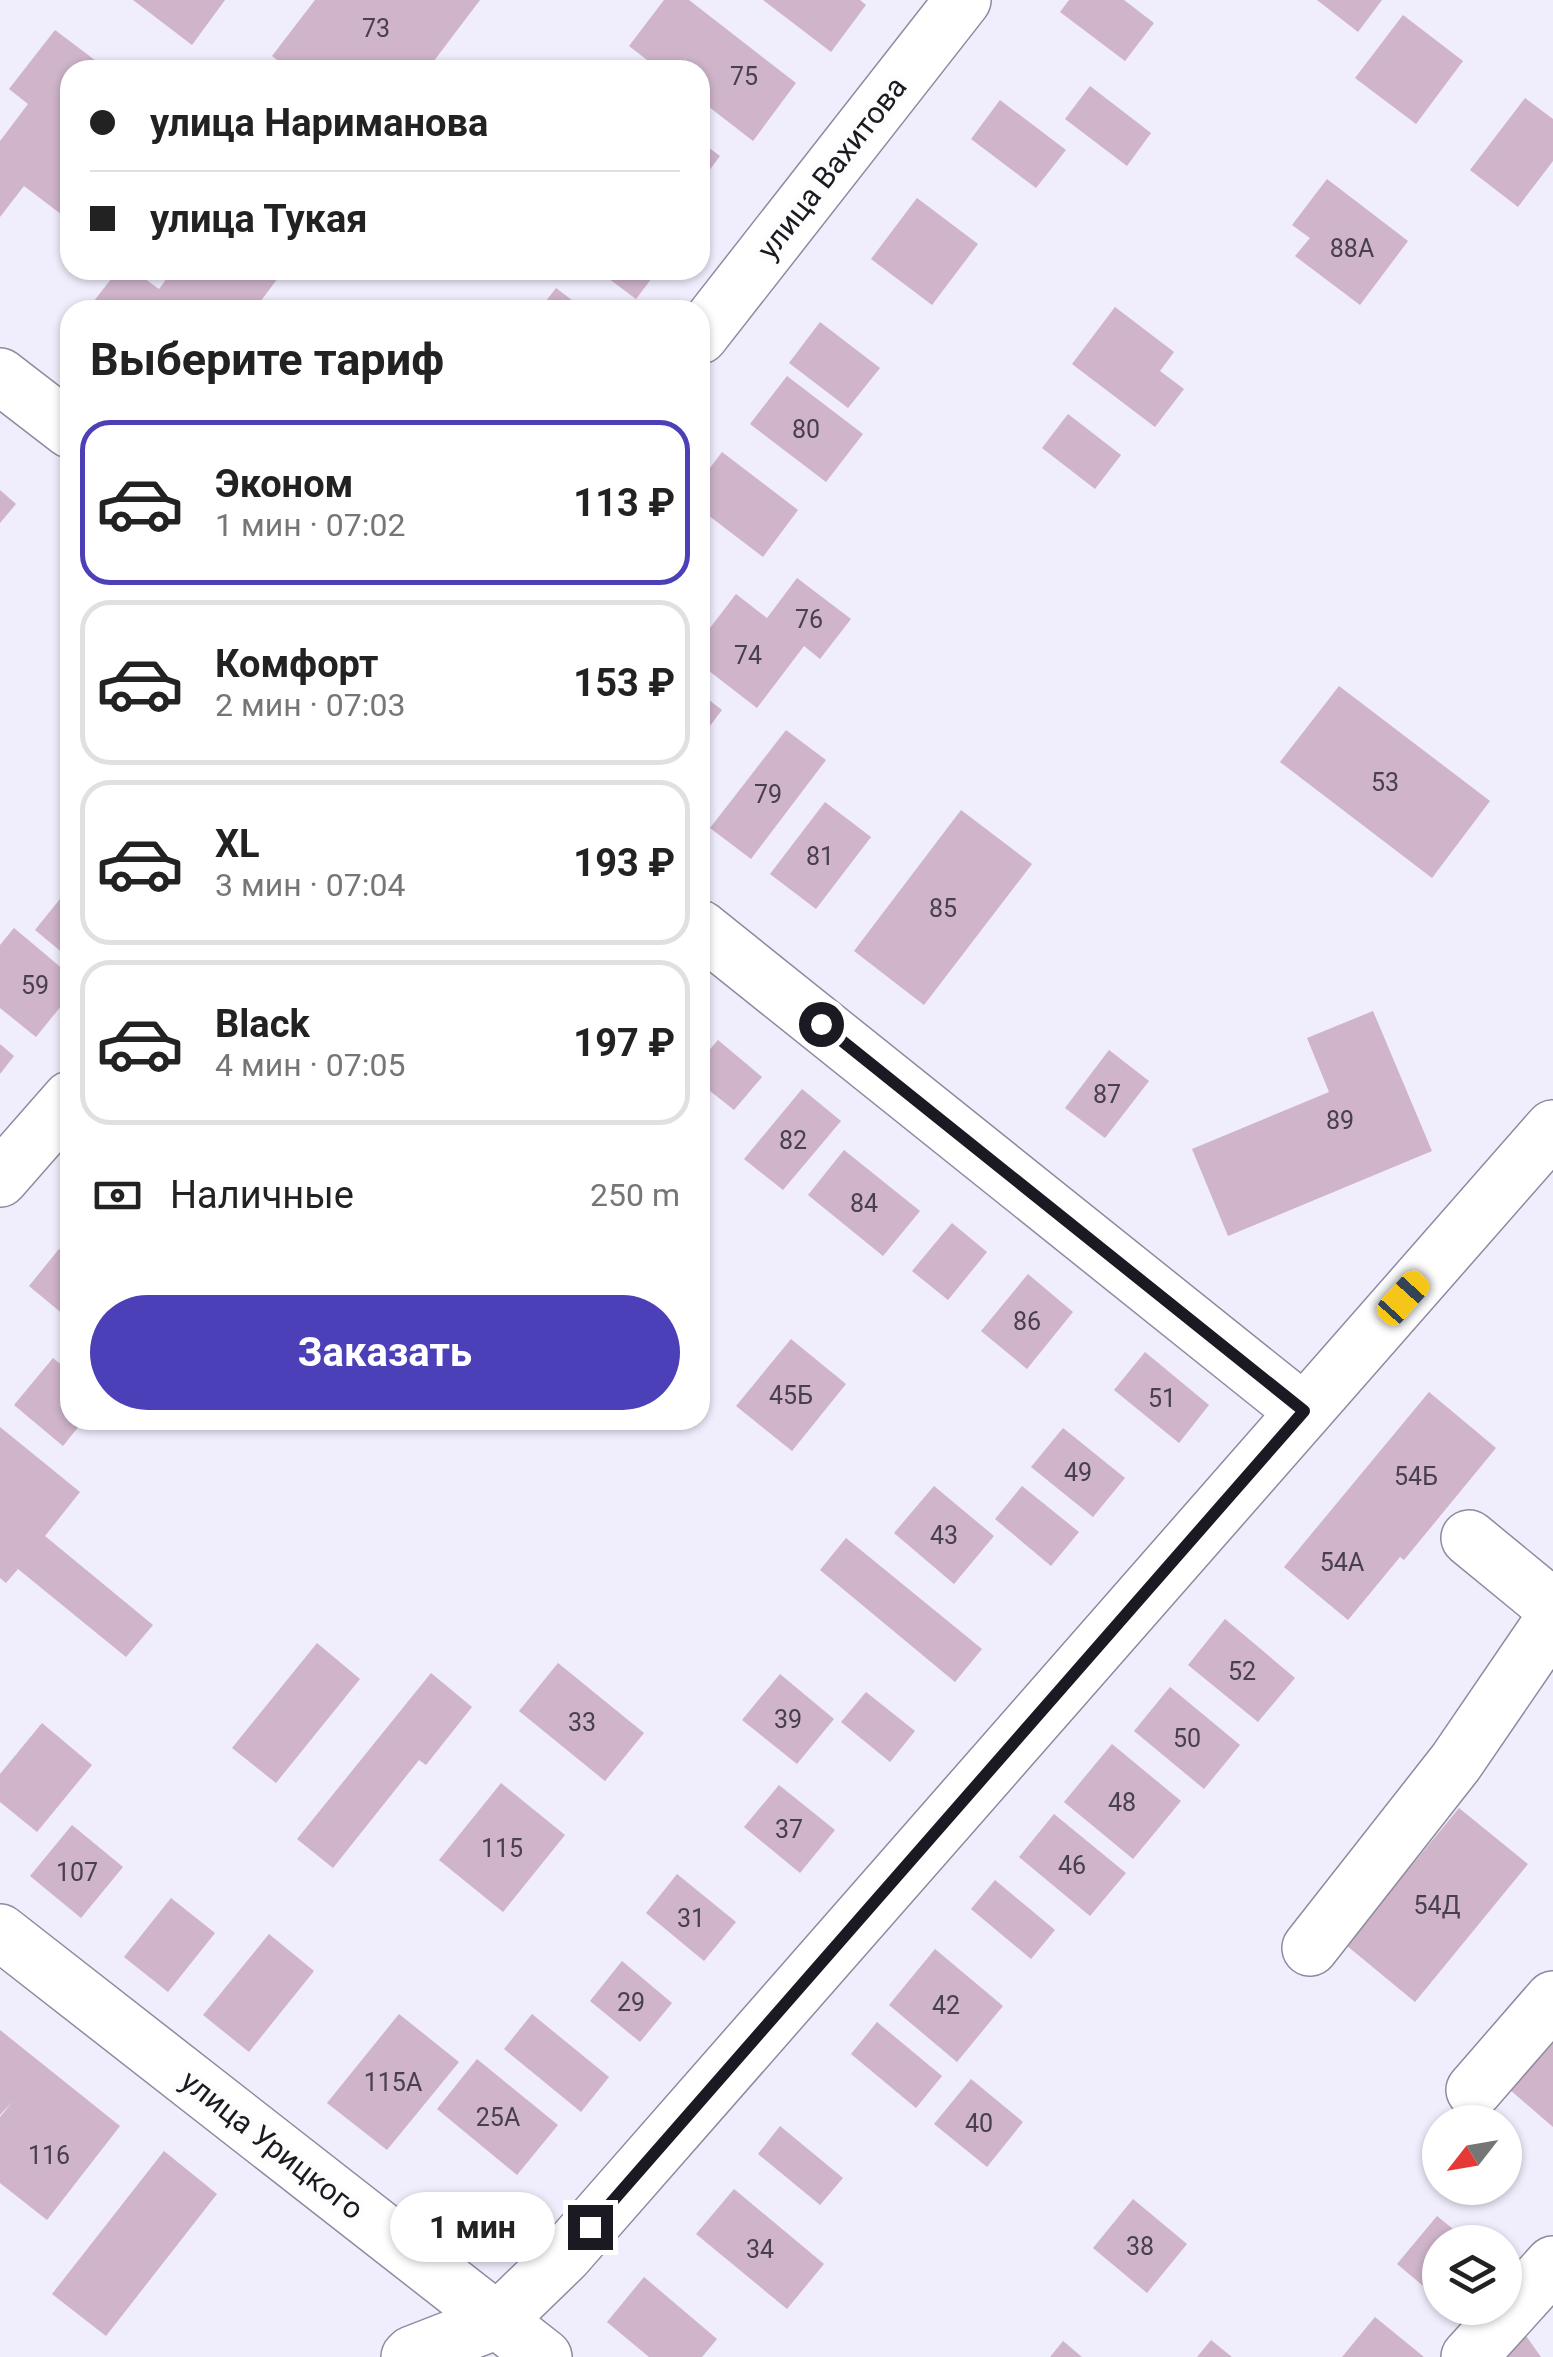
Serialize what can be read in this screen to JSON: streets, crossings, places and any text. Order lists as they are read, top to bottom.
{
  "streets": {
    "street": ["улица Вахитова", "улица Урицкого"]
  },
  "house_numbers": [
    "73",
    "75",
    "88А",
    "80",
    "76",
    "74",
    "53",
    "79",
    "81",
    "85",
    "59",
    "87",
    "89",
    "82",
    "84",
    "86",
    "45Б",
    "51",
    "49",
    "54Б",
    "43",
    "54А",
    "52",
    "39",
    "33",
    "50",
    "48",
    "37",
    "115",
    "46",
    "107",
    "54Д",
    "31",
    "29",
    "42",
    "115А",
    "25А",
    "40",
    "116",
    "38",
    "34"
  ],
  "north": "bottom left",
  "page": {
    "banner": ["улица Нариманова", "улица Тукая"],
    "heading": "Выберите тариф",
    "list": [
      {
        "name": "Эконом",
        "note": "1 мин · 07:02",
        "value": "113 ₽"
      },
      {
        "name": "Комфорт",
        "note": "2 мин · 07:03",
        "value": "153 ₽"
      },
      {
        "name": "XL",
        "note": "3 мин · 07:04",
        "value": "193 ₽"
      },
      {
        "name": "Black",
        "note": "4 мин · 07:05",
        "value": "197 ₽"
      }
    ],
    "pay": ["Наличные", "250 m"],
    "buttons": "Заказать",
    "bubble": "1 мин"
  }
}
